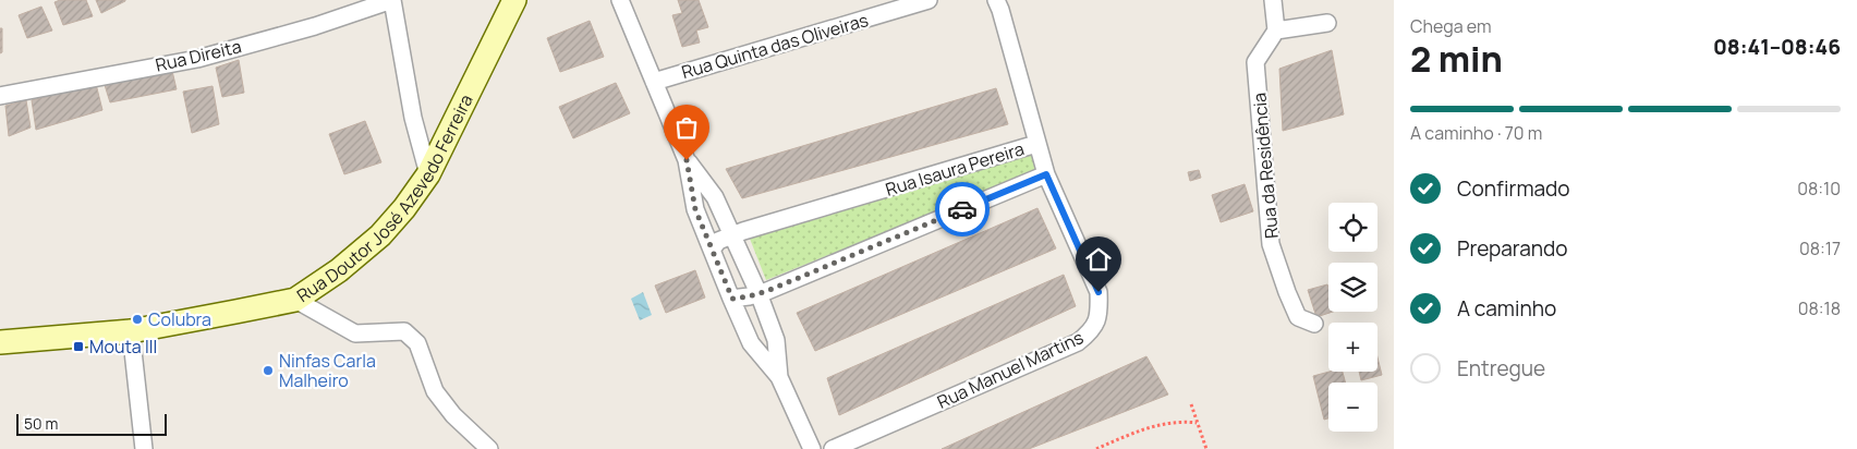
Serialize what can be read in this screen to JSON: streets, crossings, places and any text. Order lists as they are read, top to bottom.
{
  "streets": {
    "main road": ["Rua Doutor José Azevedo Ferreira"],
    "street": [
      "Rua Quinta das Oliveiras",
      "Rua Direita",
      "Rua da Residência",
      "Rua Isaura Pereira",
      "Rua Manuel Martins"
    ]
  },
  "crossings": [
    ["Rua Isaura Pereira", "Rua Manuel Martins"]
  ],
  "places": {
    "other": ["Colubra", "Ninfas Carla Malheiro"],
    "transit": ["Mouta III"]
  },
  "scale_bar": "50 m",
  "page": {
    "heading": ["2 min", "Chega em", "08:41–08:46"],
    "bar": "A caminho · 70 m",
    "list": [
      ["Confirmado", "08:10"],
      ["Preparando", "08:17"],
      ["A caminho", "08:18"],
      "Entregue"
    ],
    "map_buttons": ["+", "−"],
    "scale": "50 m"
  }
}
